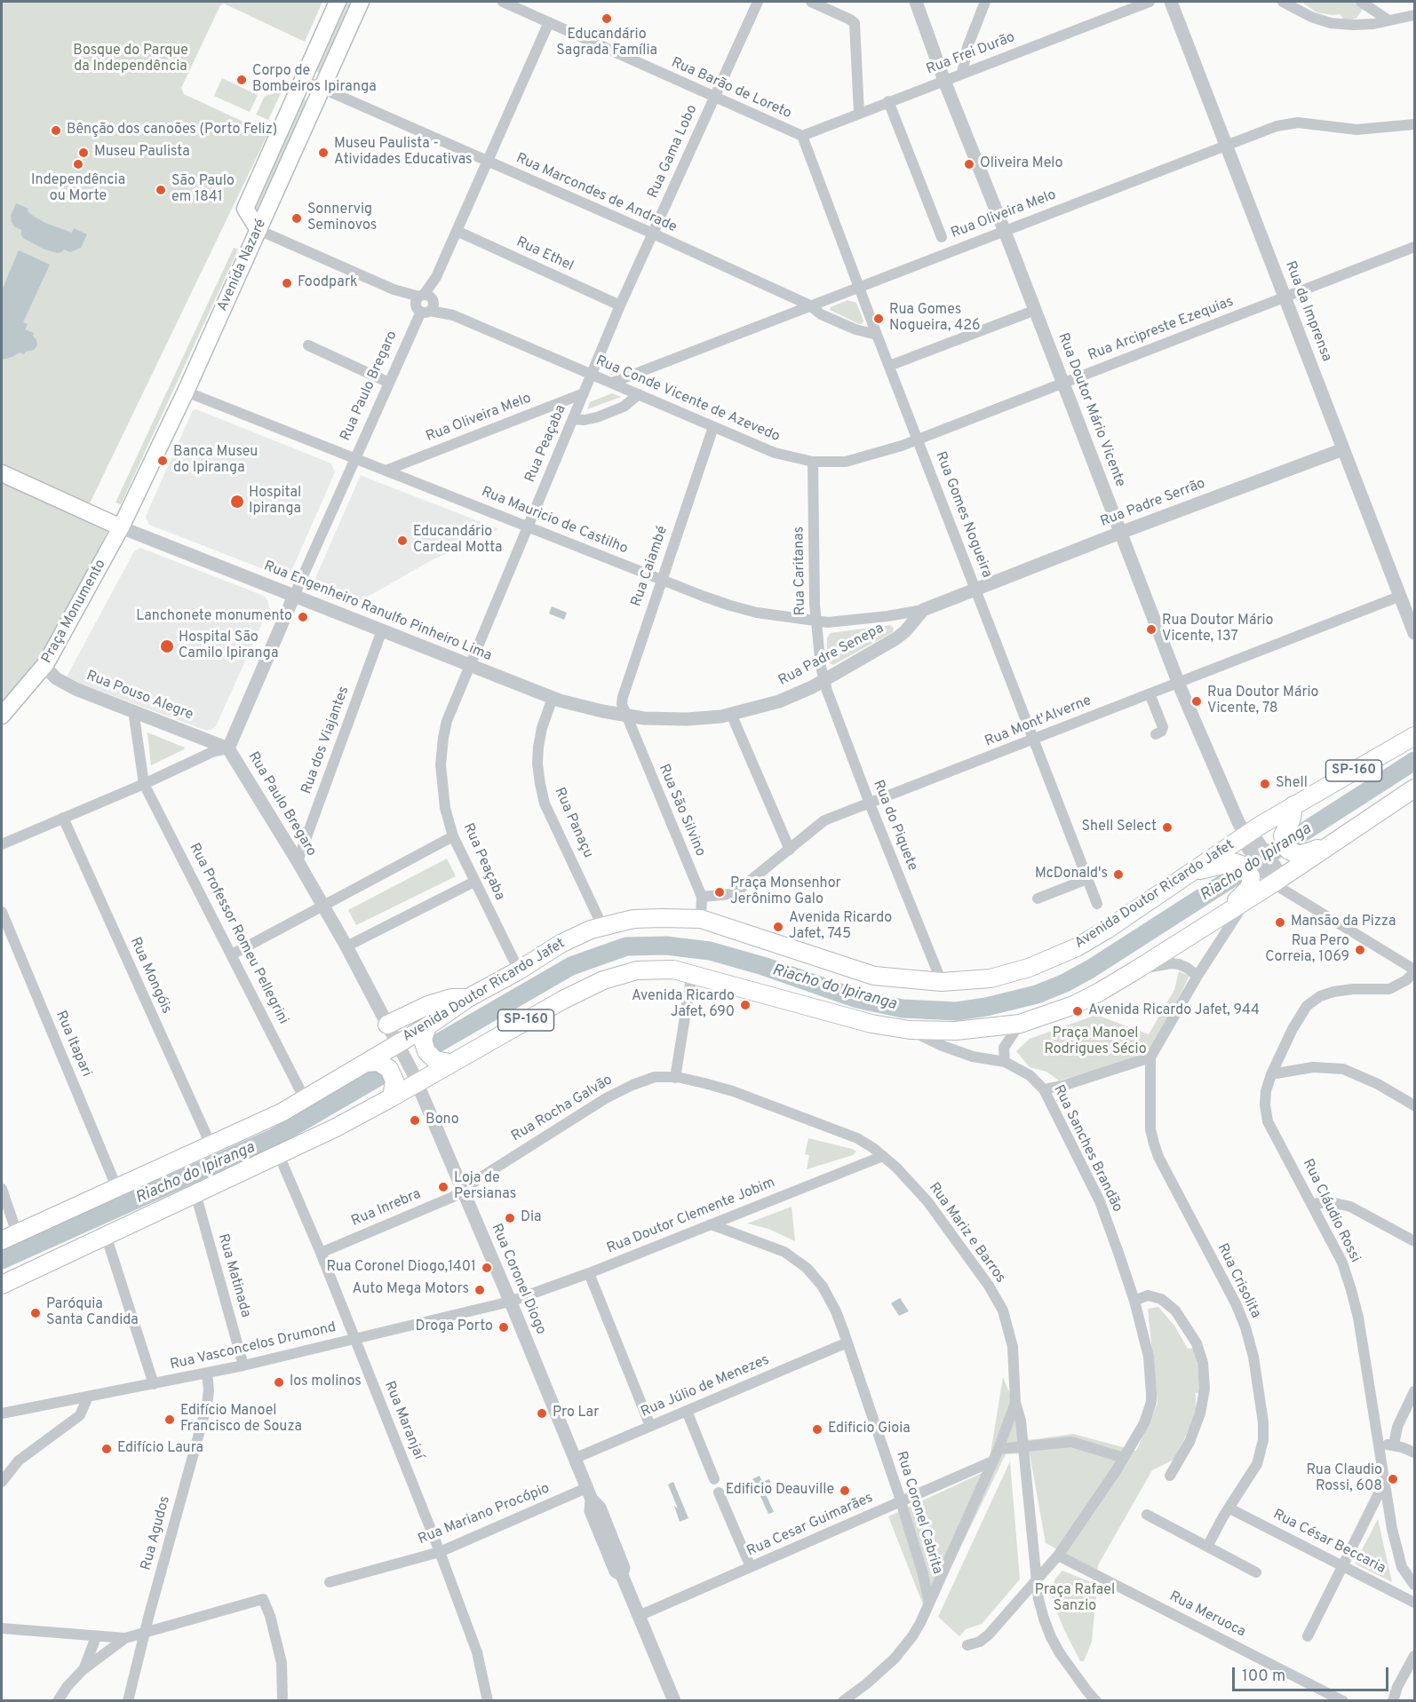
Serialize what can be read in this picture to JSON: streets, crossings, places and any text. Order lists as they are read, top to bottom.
{
  "streets": {
    "main road": [
      "Avenida Nazaré",
      "Praça Monumento",
      "SP-160",
      "Avenida Doutor Ricardo Jafet"
    ],
    "street": [
      "Rua Frei Durão",
      "Rua Barão de Loreto",
      "Rua Gama Lobo",
      "Rua Marcondes de Andrade",
      "Rua Oliveira Melo",
      "Rua Ethel",
      "Rua da Imprensa",
      "Rua Arcipreste Ezequias",
      "Rua Paulo Bregaro",
      "Rua Conde Vicente de Azevedo",
      "Rua Doutor Mário Vicente",
      "Rua Peaçaba",
      "Rua Padre Serrão",
      "Rua Gomes Nogueira",
      "Rua Mauricio de Castilho",
      "Rua Caiambé",
      "Rua Caritanas",
      "Rua Engenheiro Ranulfo Pinheiro Lima",
      "Rua Padre Senepa",
      "Rua Pouso Alegre",
      "Rua Mont'Alverne",
      "Rua dos Viajantes",
      "Rua São Silvino",
      "Rua Panaçu",
      "Rua do Piquete",
      "Rua Professor Romeu Pellegrini",
      "Rua Mongóis",
      "Rua Itapari",
      "Rua Rocha Galvão",
      "Rua Sanches Brandão",
      "Rua Inrebra",
      "Rua Cláudio Rossi",
      "Rua Doutor Clemente Jobim",
      "Rua Mariz e Barros",
      "Rua Matinada",
      "Rua Coronel Diogo",
      "Rua Crisolita",
      "Rua Vasconcelos Drumond",
      "Rua Júlio de Menezes",
      "Rua Maranjaí",
      "Rua Coronel Cabrita",
      "Rua Mariano Procópio",
      "Rua Cesar Guimarães",
      "Rua Agudos",
      "Rua César Beccaria",
      "Rua Meruoca"
    ]
  },
  "crossings": [
    ["Rua Frei Durão", "Rua Barão de Loreto"],
    ["Rua Frei Durão", "Rua Doutor Mário Vicente"],
    ["Rua Frei Durão", "Rua Gomes Nogueira"],
    ["Rua Barão de Loreto", "Rua Gama Lobo"],
    ["Rua Barão de Loreto", "Rua Paulo Bregaro"],
    ["Rua Barão de Loreto", "Rua Gomes Nogueira"],
    ["Rua Gama Lobo", "Rua Marcondes de Andrade"],
    ["Rua Gama Lobo", "Rua Ethel"],
    ["Rua Gama Lobo", "Rua Conde Vicente de Azevedo"],
    ["Rua Gama Lobo", "Rua Peaçaba"],
    ["Rua Marcondes de Andrade", "Rua Oliveira Melo"],
    ["Rua Marcondes de Andrade", "Avenida Nazaré"],
    ["Rua Marcondes de Andrade", "Rua Paulo Bregaro"],
    ["Rua Marcondes de Andrade", "Rua Gomes Nogueira"],
    ["Rua Oliveira Melo", "Rua da Imprensa"],
    ["Rua Oliveira Melo", "Rua Conde Vicente de Azevedo"],
    ["Rua Oliveira Melo", "Rua Doutor Mário Vicente"],
    ["Rua Oliveira Melo", "Rua Peaçaba"],
    ["Rua Oliveira Melo", "Rua Gomes Nogueira"],
    ["Rua Oliveira Melo", "Rua Mauricio de Castilho"],
    ["Rua Ethel", "Rua Paulo Bregaro"],
    ["Avenida Nazaré", "Rua Conde Vicente de Azevedo"],
    ["Avenida Nazaré", "Rua Mauricio de Castilho"],
    ["Avenida Nazaré", "Praça Monumento"],
    ["Avenida Nazaré", "Rua Engenheiro Ranulfo Pinheiro Lima"],
    ["Rua da Imprensa", "Rua Arcipreste Ezequias"],
    ["Rua da Imprensa", "Rua Padre Serrão"],
    ["Rua da Imprensa", "Rua Mont'Alverne"],
    ["Rua Arcipreste Ezequias", "Rua Conde Vicente de Azevedo"],
    ["Rua Arcipreste Ezequias", "Rua Doutor Mário Vicente"],
    ["Rua Arcipreste Ezequias", "Rua Gomes Nogueira"],
    ["Rua Paulo Bregaro", "Rua Conde Vicente de Azevedo"],
    ["Rua Paulo Bregaro", "Rua Mauricio de Castilho"],
    ["Rua Paulo Bregaro", "Rua Engenheiro Ranulfo Pinheiro Lima"],
    ["Rua Paulo Bregaro", "Rua Pouso Alegre"],
    ["Rua Paulo Bregaro", "Rua dos Viajantes"],
    ["Rua Paulo Bregaro", "SP-160"],
    ["Rua Paulo Bregaro", "Avenida Doutor Ricardo Jafet"],
    ["Rua Paulo Bregaro", "Rua Coronel Diogo"],
    ["Rua Conde Vicente de Azevedo", "Rua Peaçaba"],
    ["Rua Conde Vicente de Azevedo", "Rua Gomes Nogueira"],
    ["Rua Conde Vicente de Azevedo", "Rua Caiambé"],
    ["Rua Conde Vicente de Azevedo", "Rua Caritanas"],
    ["Rua Doutor Mário Vicente", "Rua Padre Serrão"],
    ["Rua Doutor Mário Vicente", "Rua Mont'Alverne"],
    ["Rua Doutor Mário Vicente", "Avenida Doutor Ricardo Jafet"],
    ["Rua Peaçaba", "Rua Mauricio de Castilho"],
    ["Rua Peaçaba", "Rua Engenheiro Ranulfo Pinheiro Lima"],
    ["Rua Peaçaba", "Avenida Doutor Ricardo Jafet"],
    ["Rua Padre Serrão", "Rua Gomes Nogueira"],
    ["Rua Padre Serrão", "Rua Padre Senepa"],
    ["Rua Gomes Nogueira", "Rua Padre Senepa"],
    ["Rua Gomes Nogueira", "Rua Mont'Alverne"],
    ["Rua Mauricio de Castilho", "Rua Caiambé"],
    ["Rua Mauricio de Castilho", "Rua Caritanas"],
    ["Rua Mauricio de Castilho", "Rua Padre Senepa"],
    ["Rua Caiambé", "Rua Engenheiro Ranulfo Pinheiro Lima"],
    ["Rua Caiambé", "Rua Padre Senepa"],
    ["Rua Caiambé", "Rua São Silvino"],
    ["Rua Caritanas", "Rua Padre Senepa"],
    ["Rua Caritanas", "Rua do Piquete"],
    ["Praça Monumento", "Rua Engenheiro Ranulfo Pinheiro Lima"],
    ["Praça Monumento", "Rua Pouso Alegre"],
    ["Rua Engenheiro Ranulfo Pinheiro Lima", "Rua Padre Senepa"],
    ["Rua Engenheiro Ranulfo Pinheiro Lima", "Rua dos Viajantes"],
    ["Rua Engenheiro Ranulfo Pinheiro Lima", "Rua São Silvino"],
    ["Rua Engenheiro Ranulfo Pinheiro Lima", "Rua Panaçu"],
    ["Rua Padre Senepa", "Rua São Silvino"],
    ["Rua Padre Senepa", "Rua do Piquete"],
    ["Rua Pouso Alegre", "Rua Professor Romeu Pellegrini"],
    ["Rua Mont'Alverne", "Rua São Silvino"],
    ["Rua Mont'Alverne", "Rua do Piquete"],
    ["SP-160", "Rua Sanches Brandão"],
    ["SP-160", "Rua Matinada"],
    ["SP-160", "Rua Coronel Diogo"],
    ["SP-160", "Rua Maranjaí"],
    ["Rua São Silvino", "Avenida Doutor Ricardo Jafet"],
    ["Rua Panaçu", "Avenida Doutor Ricardo Jafet"],
    ["Rua do Piquete", "Avenida Doutor Ricardo Jafet"],
    ["Avenida Doutor Ricardo Jafet", "Rua Professor Romeu Pellegrini"],
    ["Avenida Doutor Ricardo Jafet", "Rua Mongóis"],
    ["Avenida Doutor Ricardo Jafet", "Rua Itapari"],
    ["Rua Rocha Galvão", "Rua Inrebra"],
    ["Rua Rocha Galvão", "Rua Mariz e Barros"],
    ["Rua Rocha Galvão", "Rua Coronel Diogo"],
    ["Rua Sanches Brandão", "Rua Meruoca"],
    ["Rua Inrebra", "Rua Coronel Diogo"],
    ["Rua Inrebra", "Rua Maranjaí"],
    ["Rua Doutor Clemente Jobim", "Rua Mariz e Barros"],
    ["Rua Doutor Clemente Jobim", "Rua Coronel Diogo"],
    ["Rua Doutor Clemente Jobim", "Rua Vasconcelos Drumond"],
    ["Rua Doutor Clemente Jobim", "Rua Coronel Cabrita"],
    ["Rua Mariz e Barros", "Rua Coronel Cabrita"],
    ["Rua Mariz e Barros", "Rua Cesar Guimarães"],
    ["Rua Matinada", "Rua Vasconcelos Drumond"],
    ["Rua Coronel Diogo", "Rua Vasconcelos Drumond"],
    ["Rua Coronel Diogo", "Rua Júlio de Menezes"],
    ["Rua Coronel Diogo", "Rua Mariano Procópio"],
    ["Rua Coronel Diogo", "Rua Cesar Guimarães"],
    ["Rua Crisolita", "Rua César Beccaria"],
    ["Rua Vasconcelos Drumond", "Rua Maranjaí"],
    ["Rua Vasconcelos Drumond", "Rua Agudos"],
    ["Rua Júlio de Menezes", "Rua Coronel Cabrita"],
    ["Rua Maranjaí", "Rua Mariano Procópio"],
    ["Rua Coronel Cabrita", "Rua Cesar Guimarães"]
  ],
  "water": ["Riacho do Ipiranga"],
  "parks": ["Bosque do Parque da Independência", "Praça Manoel Rodrigues Sécio", "Praça Rafael Sanzio"],
  "places": [
    "Educandário Sagrada Família",
    "Corpo de Bombeiros Ipiranga",
    "Bênção dos canoões (Porto Feliz)",
    "Museu Paulista",
    "Museu Paulista - Atividades Educativas",
    "Independência ou Morte",
    "Oliveira Melo",
    "São Paulo em 1841",
    "Sonnervig Seminovos",
    "Foodpark",
    "Rua Gomes Nogueira, 426",
    "Banca Museu do Ipiranga",
    "Hospital Ipiranga",
    "Educandário Cardeal Motta",
    "Lanchonete monumento",
    "Rua Doutor Mário Vicente, 137",
    "Hospital São Camilo Ipiranga",
    "Rua Doutor Mário Vicente, 78",
    "Shell",
    "Shell Select",
    "McDonald's",
    "Praça Monsenhor Jerônimo Galo",
    "Mansão da Pizza",
    "Avenida Ricardo Jafet, 745",
    "Rua Pero Correia, 1069",
    "Avenida Ricardo Jafet, 690",
    "Avenida Ricardo Jafet, 944",
    "Bono",
    "Loja de Persianas",
    "Dia",
    "Rua Coronel Diogo,1401",
    "Auto Mega Motors",
    "Paróquia Santa Candida",
    "Droga Porto",
    "los molinos",
    "Pro Lar",
    "Edifício Manoel Francisco de Souza",
    "Edificio Gioia",
    "Edifício Laura",
    "Rua Claudio Rossi, 608",
    "Edificio Deauville"
  ],
  "scale_bar": "100 m"
}
